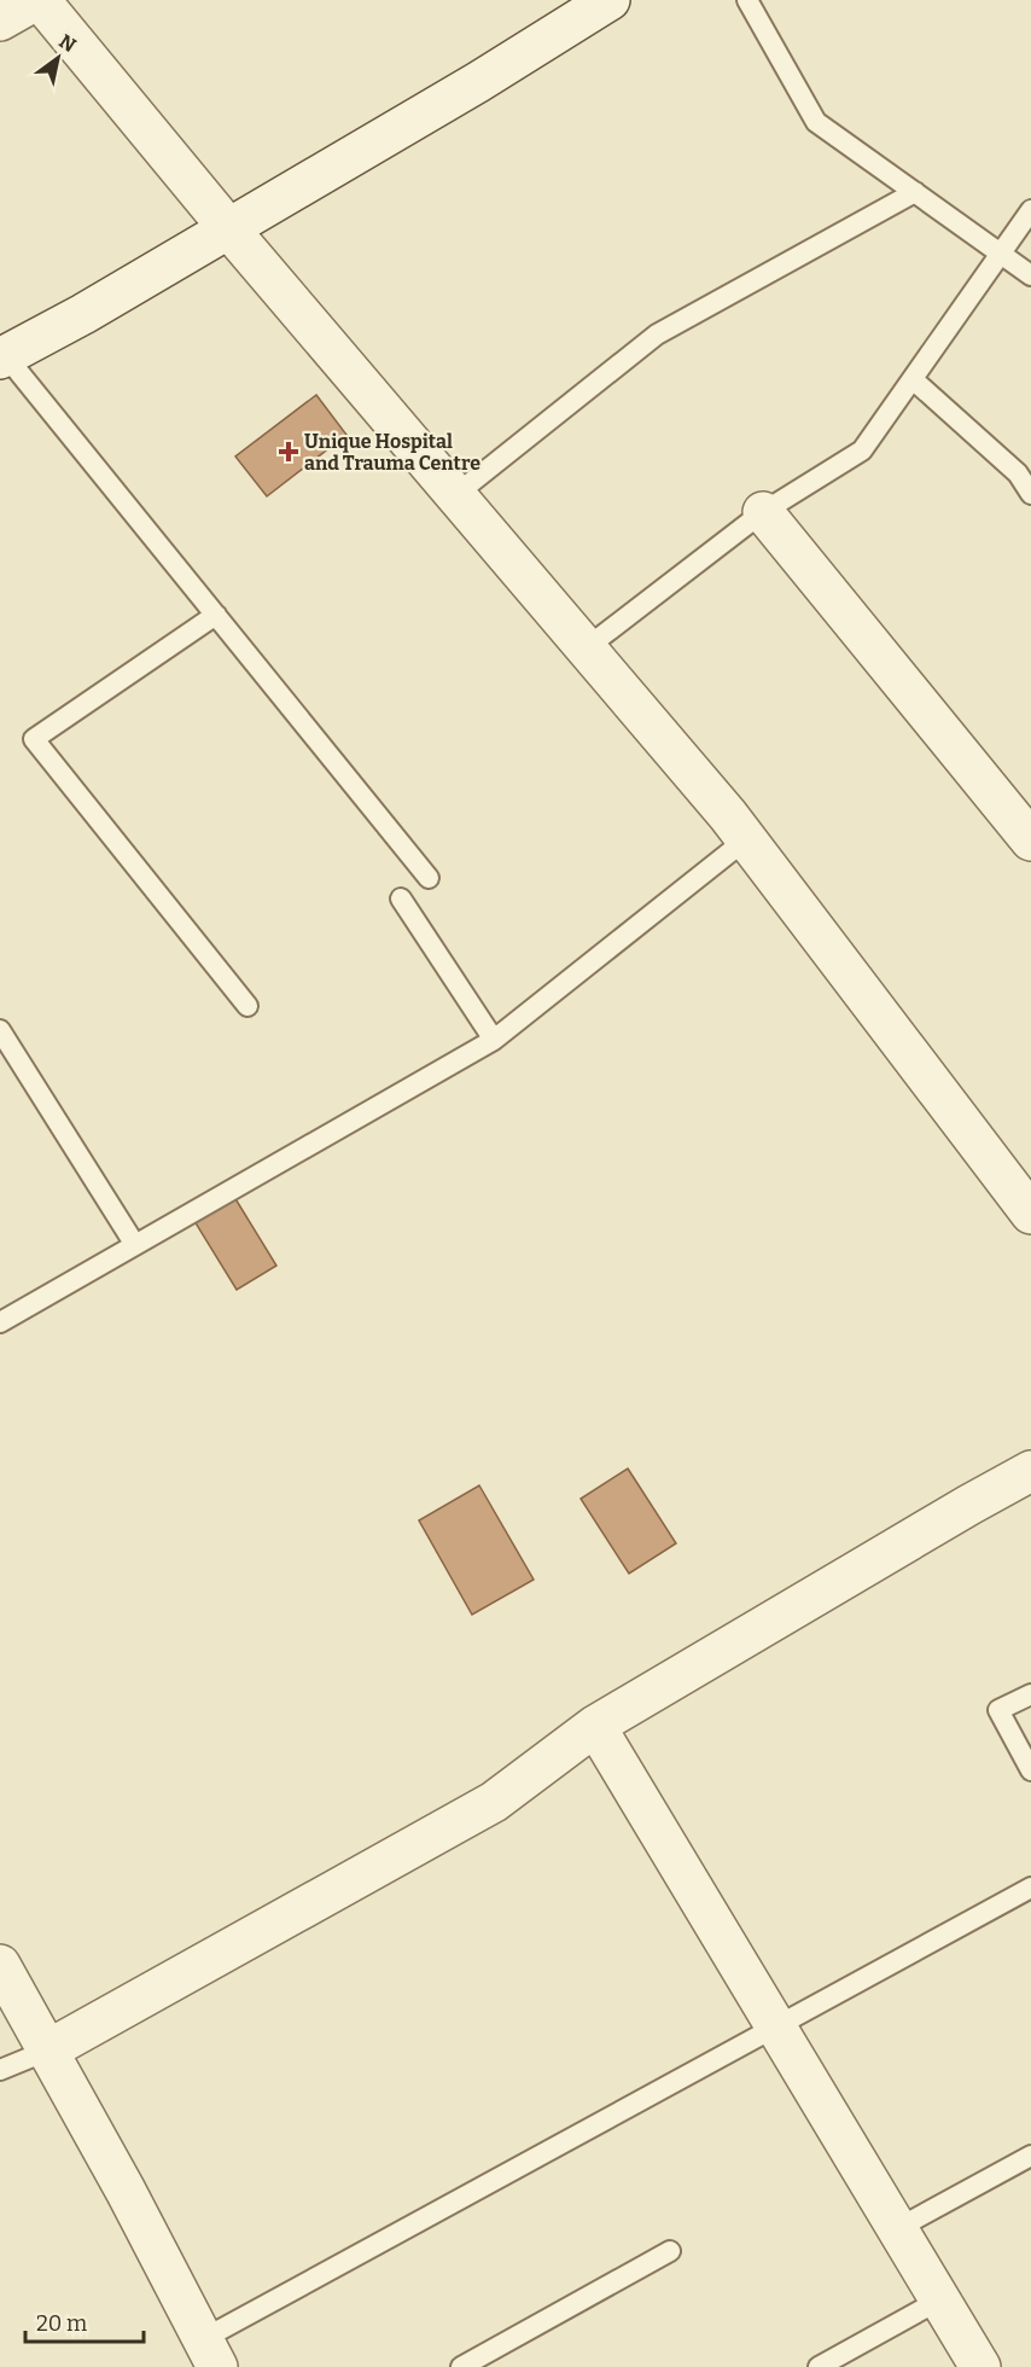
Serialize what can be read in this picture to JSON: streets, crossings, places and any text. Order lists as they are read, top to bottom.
{
  "places": {
    "health": ["Unique Hospital and Trauma Centre"]
  },
  "scale_bar": "20 m",
  "north": "top right"
}
